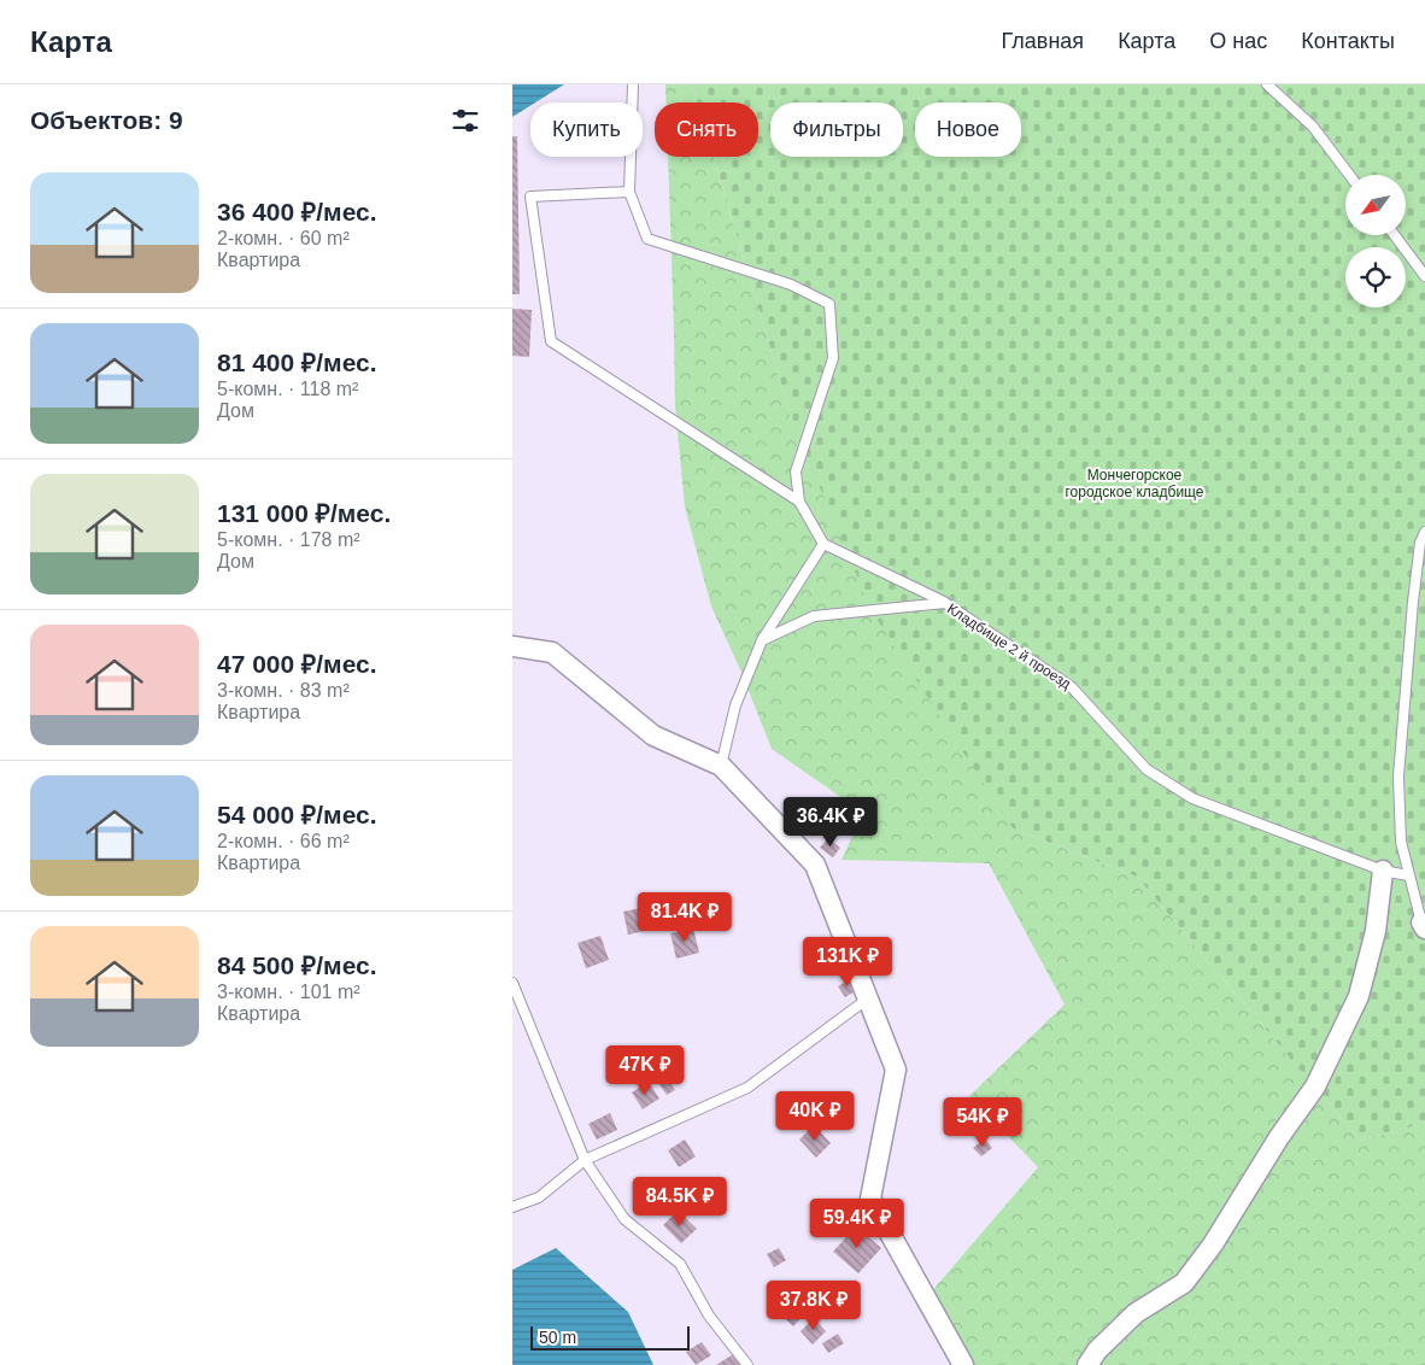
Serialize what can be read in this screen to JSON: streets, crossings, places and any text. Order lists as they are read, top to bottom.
{
  "streets": {
    "lane": ["Кладбище 2 й проезд"]
  },
  "parks": ["Мончегорское городское кладбище"],
  "scale_bar": "50 m",
  "north": "bottom left",
  "page": {
    "header": "Карта",
    "nav": [
      "Главная",
      "Карта",
      "О нас",
      "Контакты"
    ],
    "heading": "Объектов: 9",
    "chip": [
      "Купить",
      "Снять",
      "Фильтры",
      "Новое"
    ],
    "list": [
      {
        "name": "36 400 ₽/мес.",
        "note": "2-комн. · 60 m² · Квартира"
      },
      {
        "name": "81 400 ₽/мес.",
        "note": "5-комн. · 118 m² · Дом"
      },
      {
        "name": "131 000 ₽/мес.",
        "note": "5-комн. · 178 m² · Дом"
      },
      {
        "name": "47 000 ₽/мес.",
        "note": "3-комн. · 83 m² · Квартира"
      },
      {
        "name": "54 000 ₽/мес.",
        "note": "2-комн. · 66 m² · Квартира"
      },
      {
        "name": "84 500 ₽/мес.",
        "note": "3-комн. · 101 m² · Квартира"
      }
    ],
    "price": [
      "36.4K ₽",
      "81.4K ₽",
      "131K ₽",
      "47K ₽",
      "40K ₽",
      "54K ₽",
      "84.5K ₽",
      "59.4K ₽",
      "37.8K ₽"
    ],
    "scale": "50 m"
  }
}
